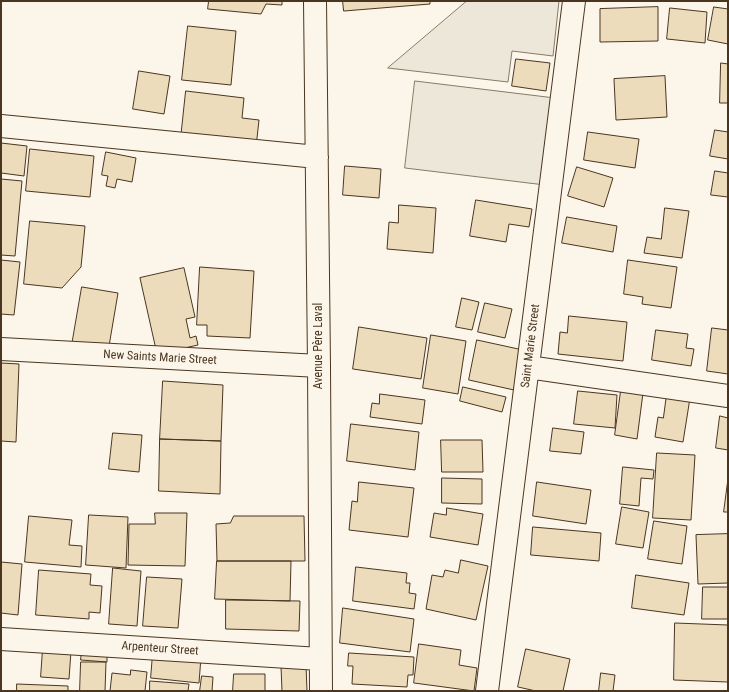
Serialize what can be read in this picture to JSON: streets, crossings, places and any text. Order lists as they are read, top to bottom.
{
  "streets": {
    "street": [
      "Avenue Père Laval",
      "Saint Marie Street",
      "New Saints Marie Street",
      "Arpenteur Street"
    ]
  },
  "crossings": [
    ["Avenue Père Laval", "New Saints Marie Street"],
    ["Avenue Père Laval", "Arpenteur Street"]
  ]
}
